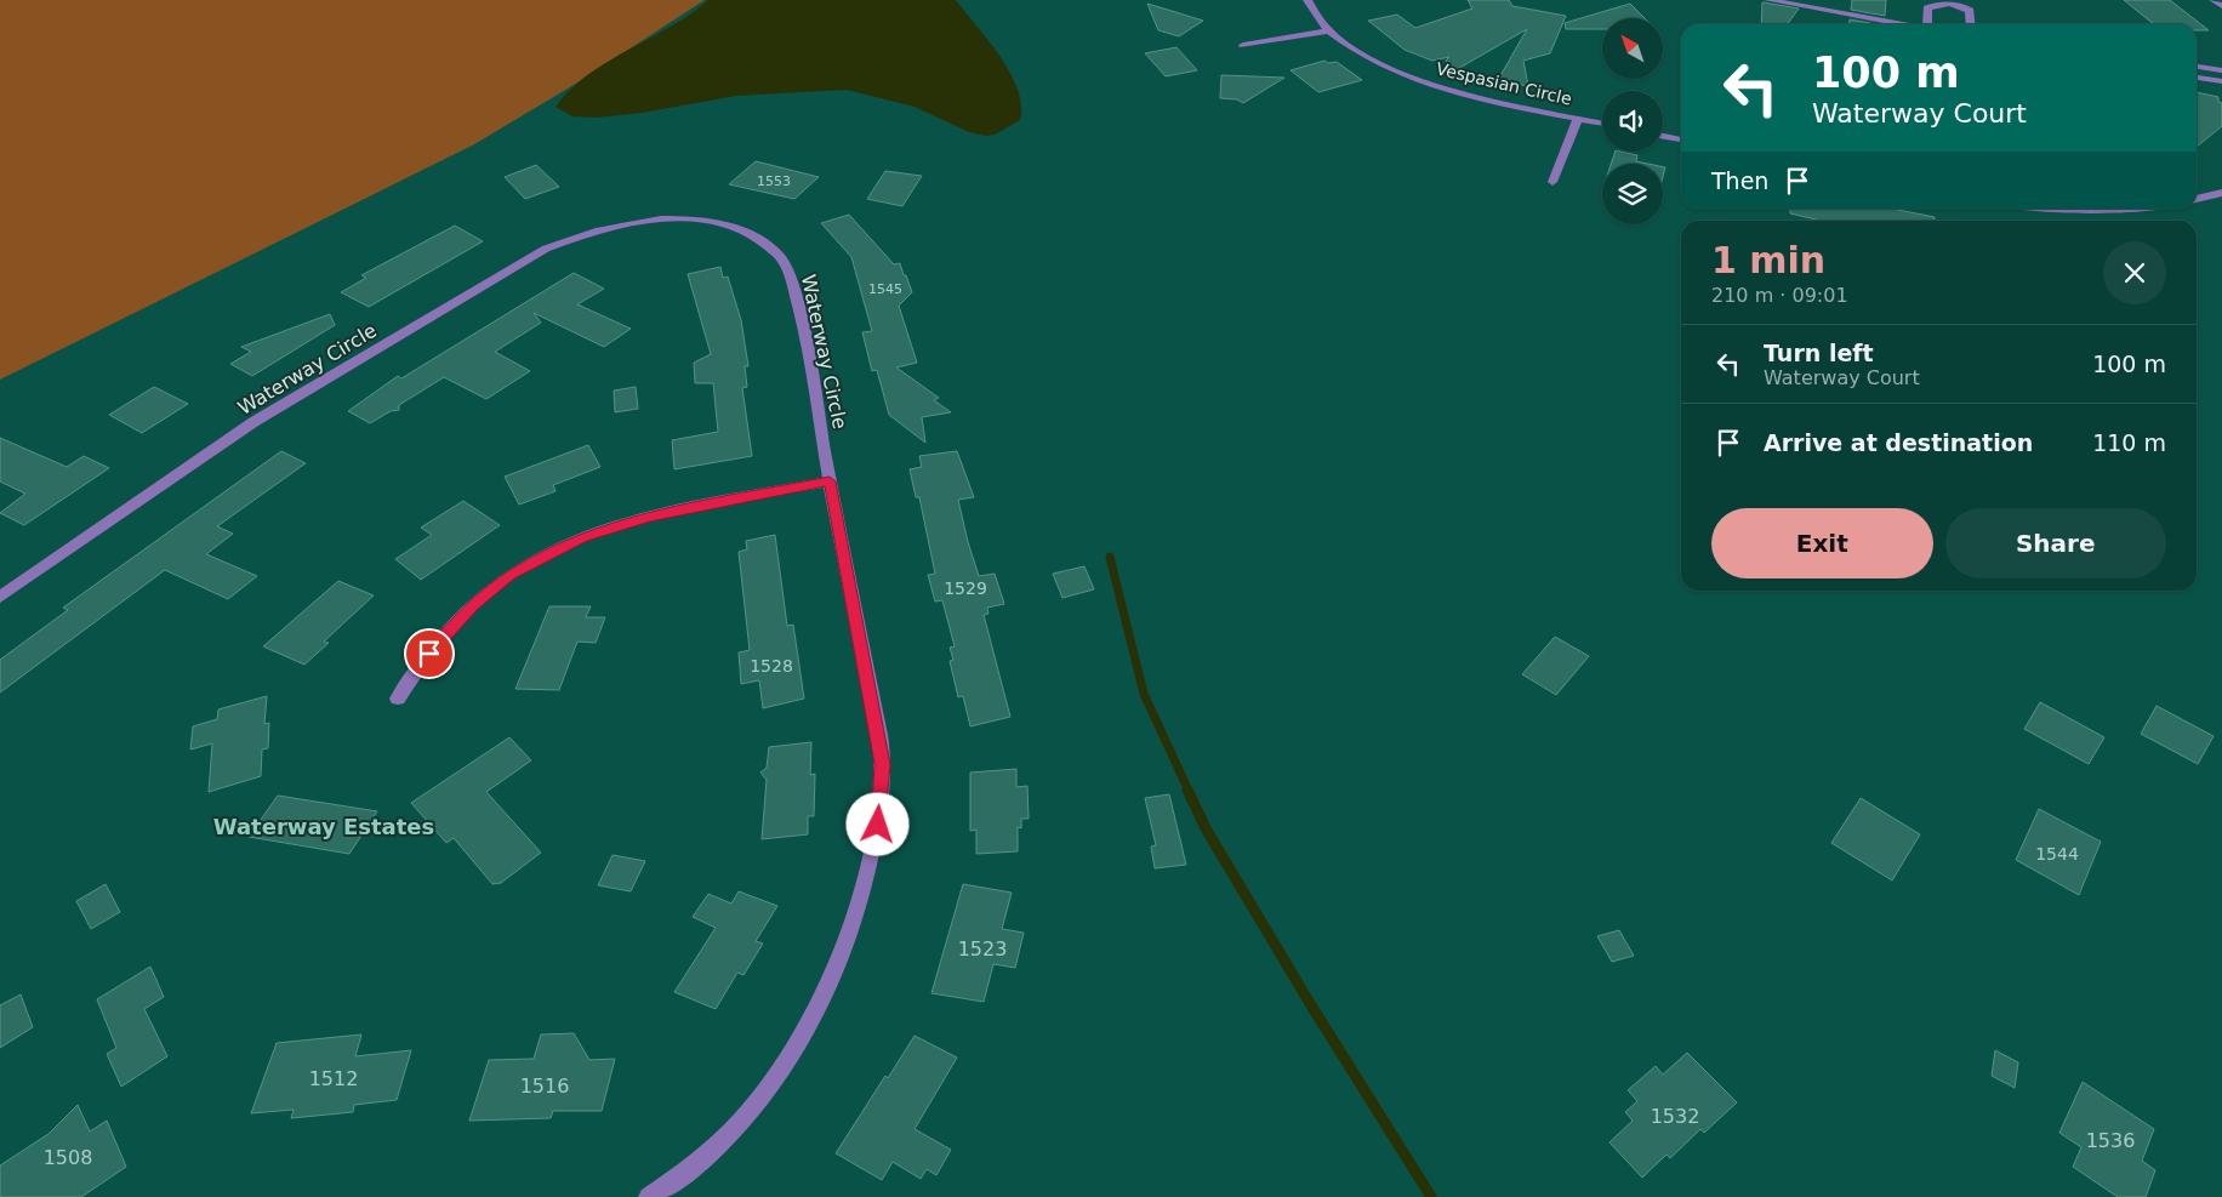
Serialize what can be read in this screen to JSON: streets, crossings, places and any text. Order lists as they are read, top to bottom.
{
  "streets": {
    "street": ["Vespasian Circle", "Waterway Circle"]
  },
  "districts": ["Waterway Estates"],
  "house_numbers": [
    "1553",
    "1545",
    "1529",
    "1528",
    "1544",
    "1523",
    "1512",
    "1516",
    "1532",
    "1536",
    "1508"
  ],
  "north": "top left",
  "page": {
    "turn": ["100 m", "Waterway Court"],
    "then": "Then",
    "heading": ["1 min", "210 m · 09:01"],
    "list": [
      {
        "name": "Turn left",
        "note": "Waterway Court",
        "value": "100 m"
      },
      {
        "name": "Arrive at destination",
        "value": "110 m"
      }
    ],
    "buttons": ["Exit", "Share"]
  }
}
